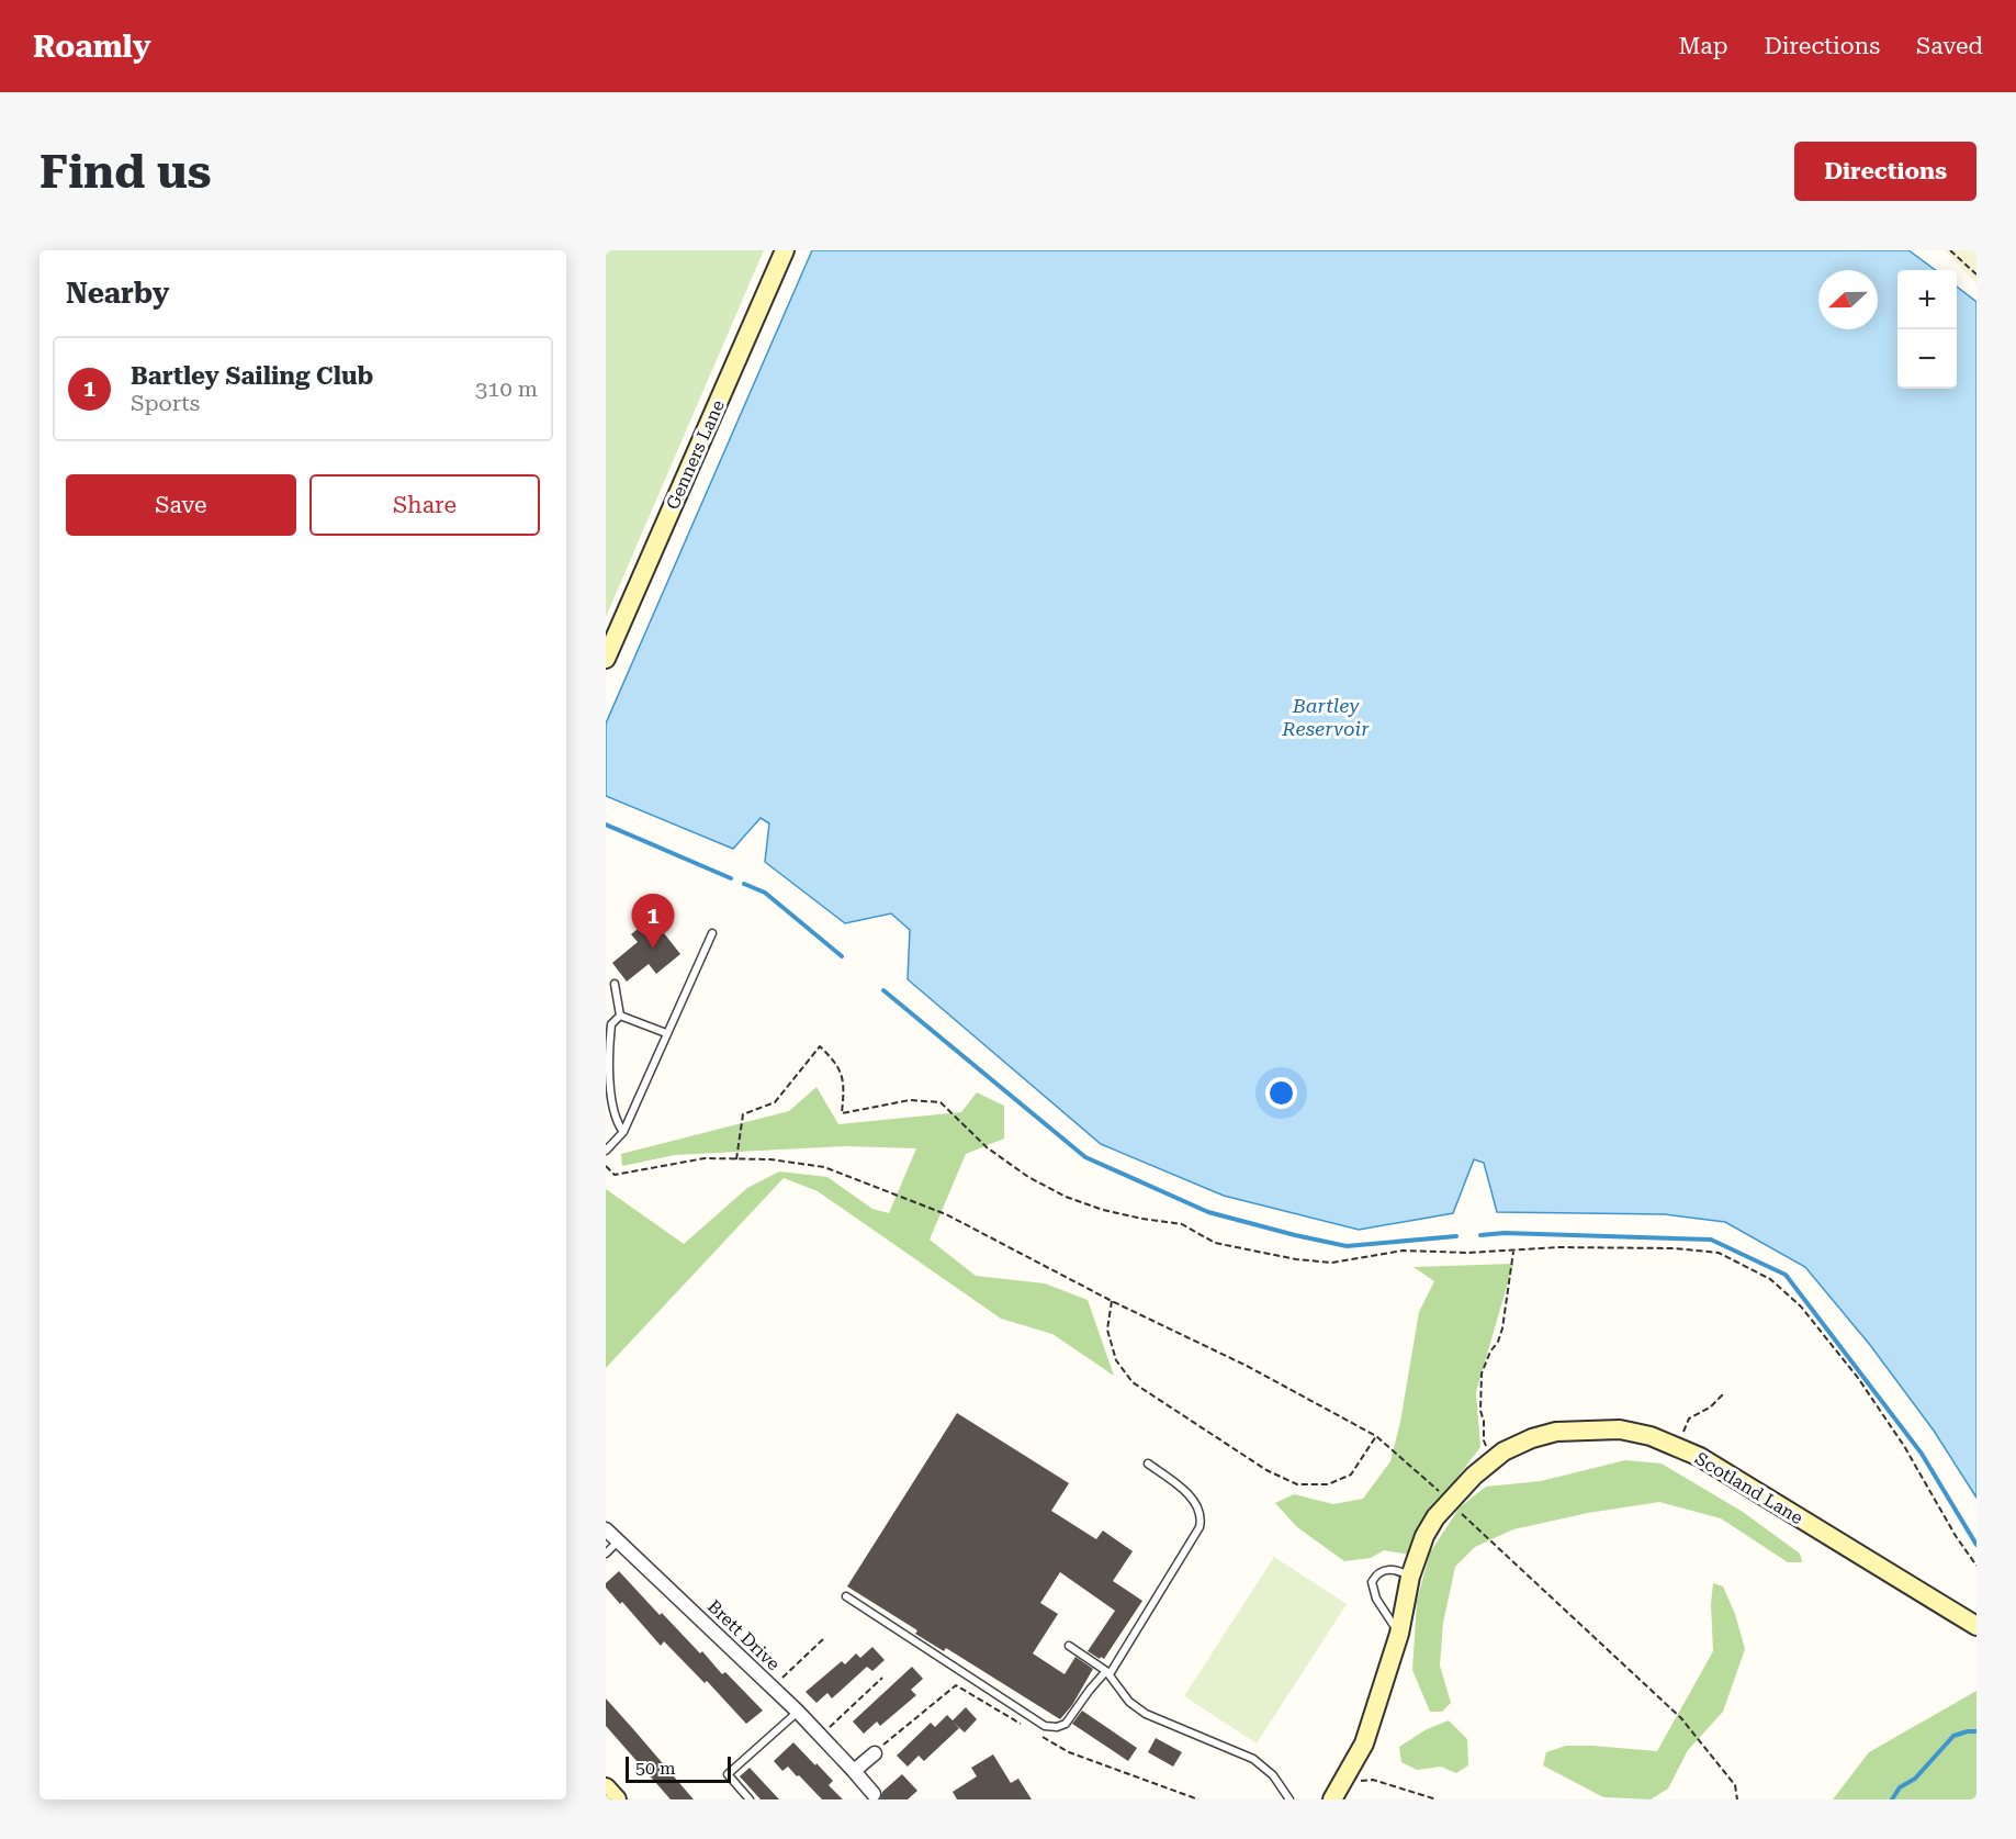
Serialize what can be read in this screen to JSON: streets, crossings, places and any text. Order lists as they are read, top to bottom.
{
  "streets": {
    "street": ["Genners Lane", "Scotland Lane", "Brett Drive"]
  },
  "water": ["Bartley Reservoir"],
  "scale_bar": "50 m",
  "north": "left",
  "page": {
    "header": "Roamly",
    "nav": ["Map", "Directions", "Saved"],
    "buttons": [
      "Directions",
      ["Save", "Share"]
    ],
    "title": "Find us",
    "heading": "Nearby",
    "map_buttons": ["+", "−"],
    "list": [
      {
        "mark": "1",
        "name": "Bartley Sailing Club",
        "note": "Sports",
        "value": "310 m"
      }
    ],
    "pins": "1",
    "scale": "50 m"
  }
}
